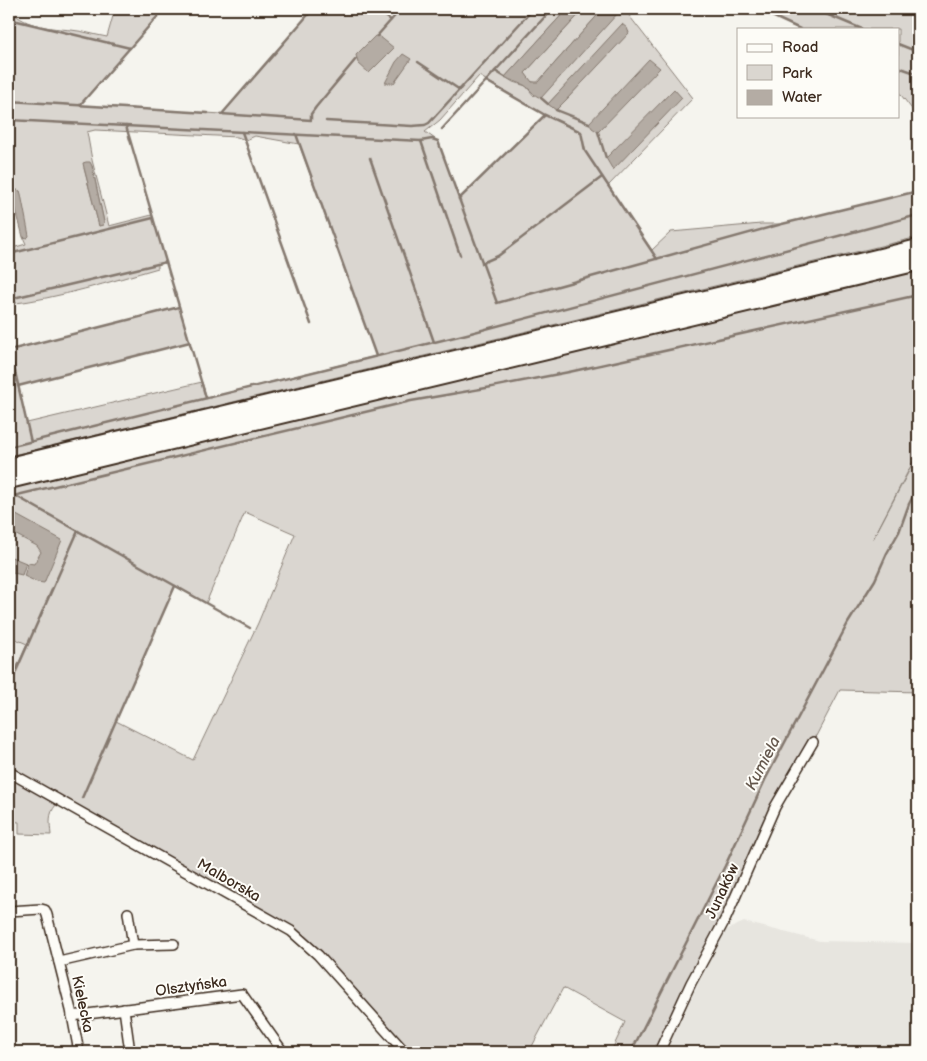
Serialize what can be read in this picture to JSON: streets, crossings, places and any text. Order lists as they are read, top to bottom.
{
  "streets": {
    "street": [
      "Malborska",
      "Junaków",
      "Olsztyńska",
      "Kielecka"
    ]
  },
  "crossings": [
    ["Olsztyńska", "Kielecka"]
  ],
  "water": ["Kumiela"],
  "legend": ["Road", "Park", "Water"]
}
